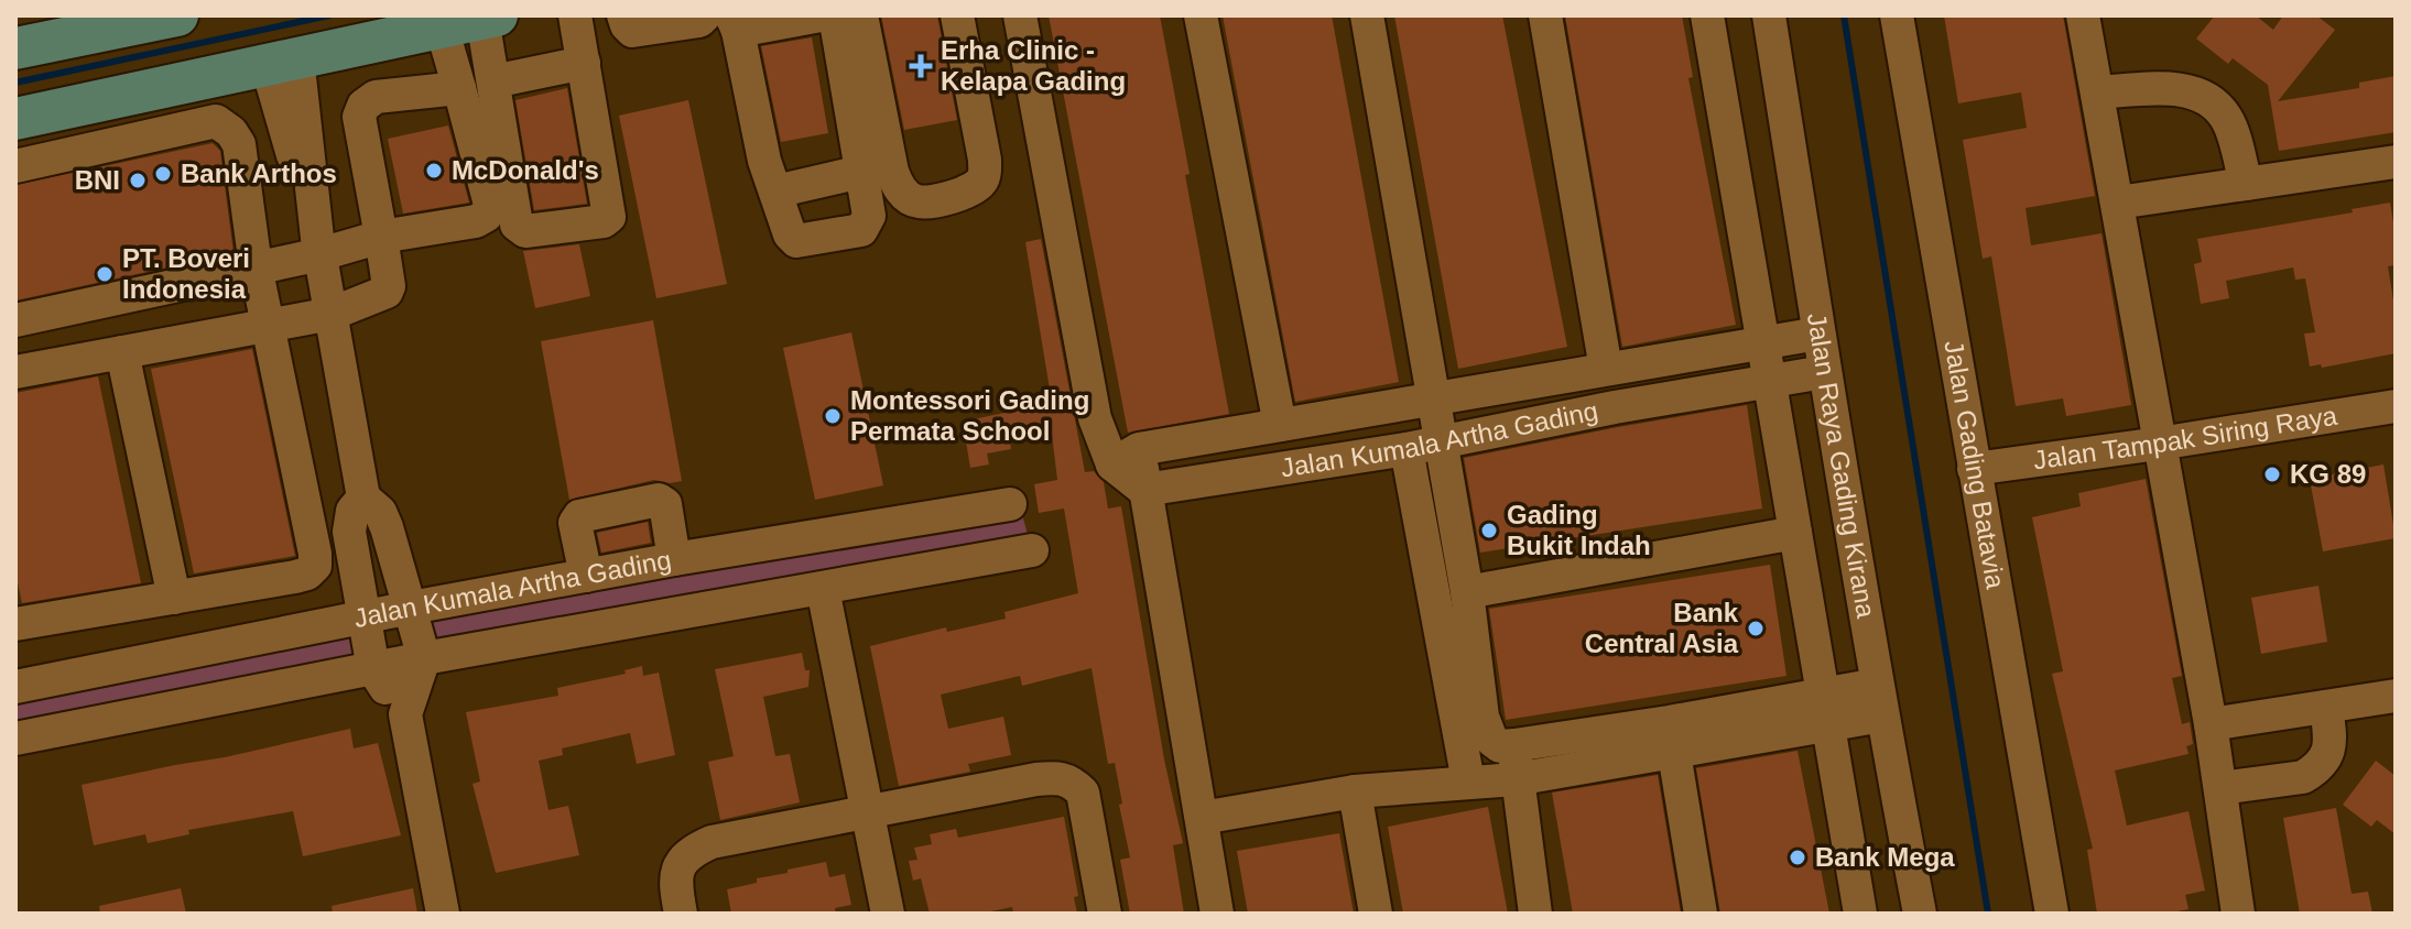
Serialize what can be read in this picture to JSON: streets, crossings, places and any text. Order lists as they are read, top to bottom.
{
  "streets": {
    "street": [
      "Jalan Tampak Siring Raya",
      "Jalan Kumala Artha Gading",
      "Jalan Gading Batavia",
      "Jalan Raya Gading Kirana"
    ]
  },
  "crossings": [
    ["Jalan Tampak Siring Raya", "Jalan Gading Batavia"],
    ["Jalan Kumala Artha Gading", "Jalan Raya Gading Kirana"]
  ],
  "places": {
    "health": ["Erha Clinic - Kelapa Gading"],
    "other": [
      "McDonald's",
      "Bank Arthos",
      "BNI",
      "PT. Boveri Indonesia",
      "Montessori Gading Permata School",
      "KG 89",
      "Gading Bukit Indah",
      "Bank Central Asia",
      "Bank Mega"
    ]
  }
}
